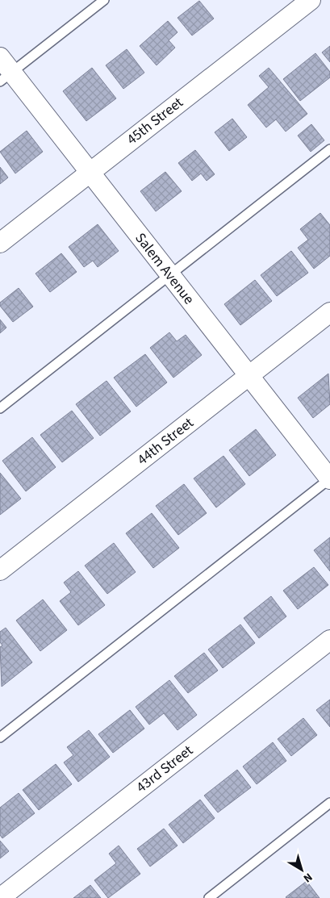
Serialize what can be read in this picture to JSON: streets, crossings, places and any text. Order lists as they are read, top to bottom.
{
  "streets": {
    "street": [
      "45th Street",
      "Salem Avenue",
      "44th Street",
      "43rd Street"
    ]
  },
  "crossings": [
    ["45th Street", "Salem Avenue"],
    ["Salem Avenue", "44th Street"]
  ],
  "north": "bottom right"
}
